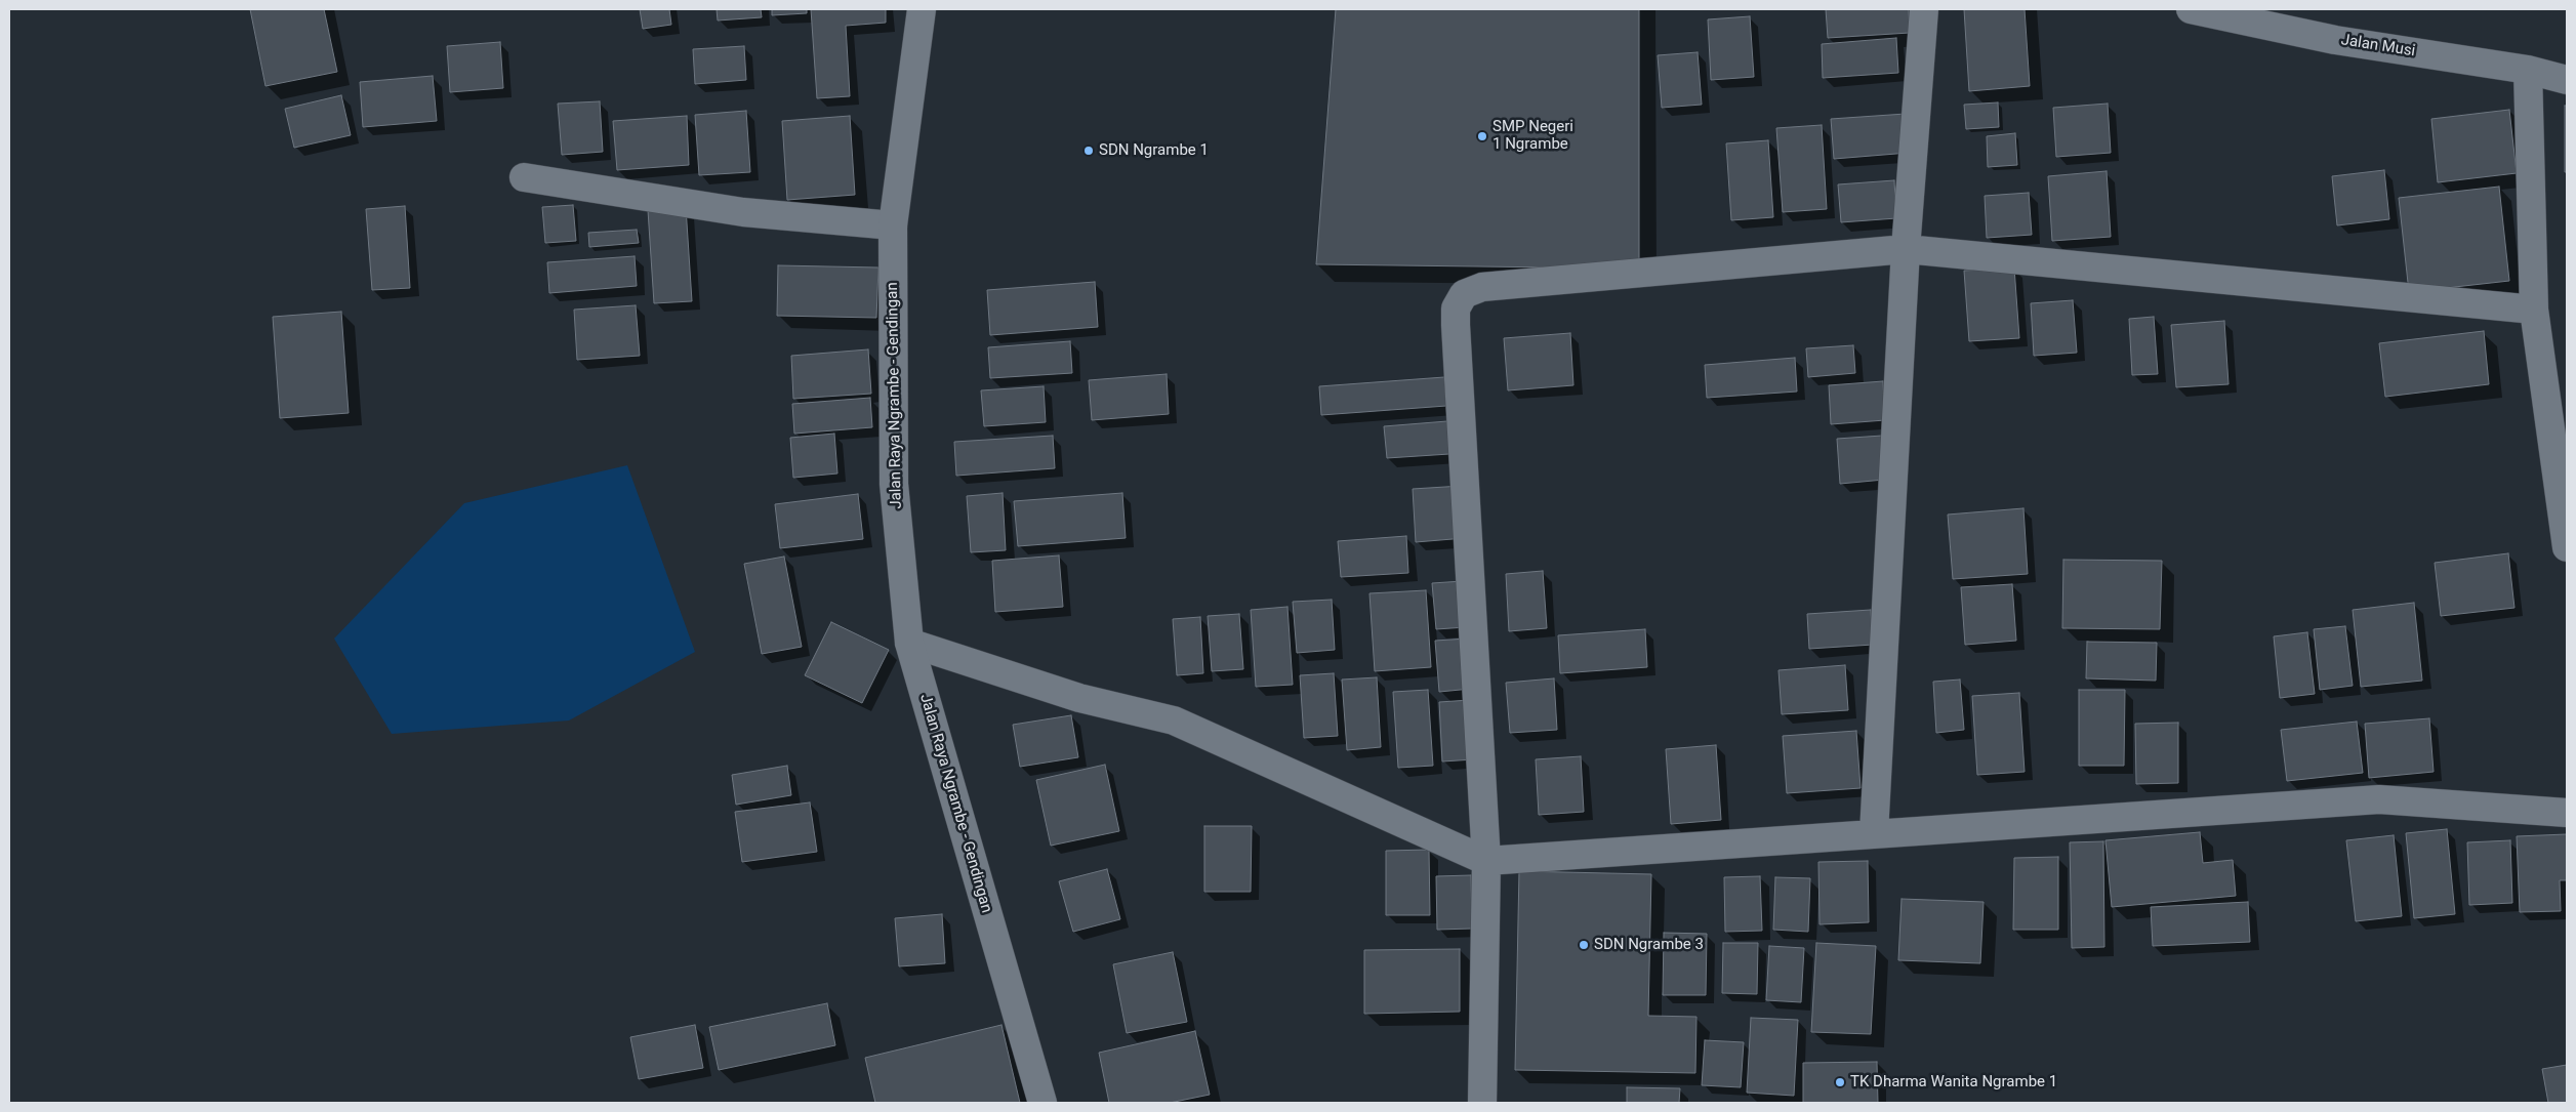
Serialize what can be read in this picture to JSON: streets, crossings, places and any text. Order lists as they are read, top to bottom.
{
  "streets": {
    "street": ["Jalan Musi", "Jalan Raya Ngrambe - Gendingan"]
  },
  "places": [
    "SMP Negeri 1 Ngrambe",
    "SDN Ngrambe 1",
    "SDN Ngrambe 3",
    "TK Dharma Wanita Ngrambe 1"
  ]
}
